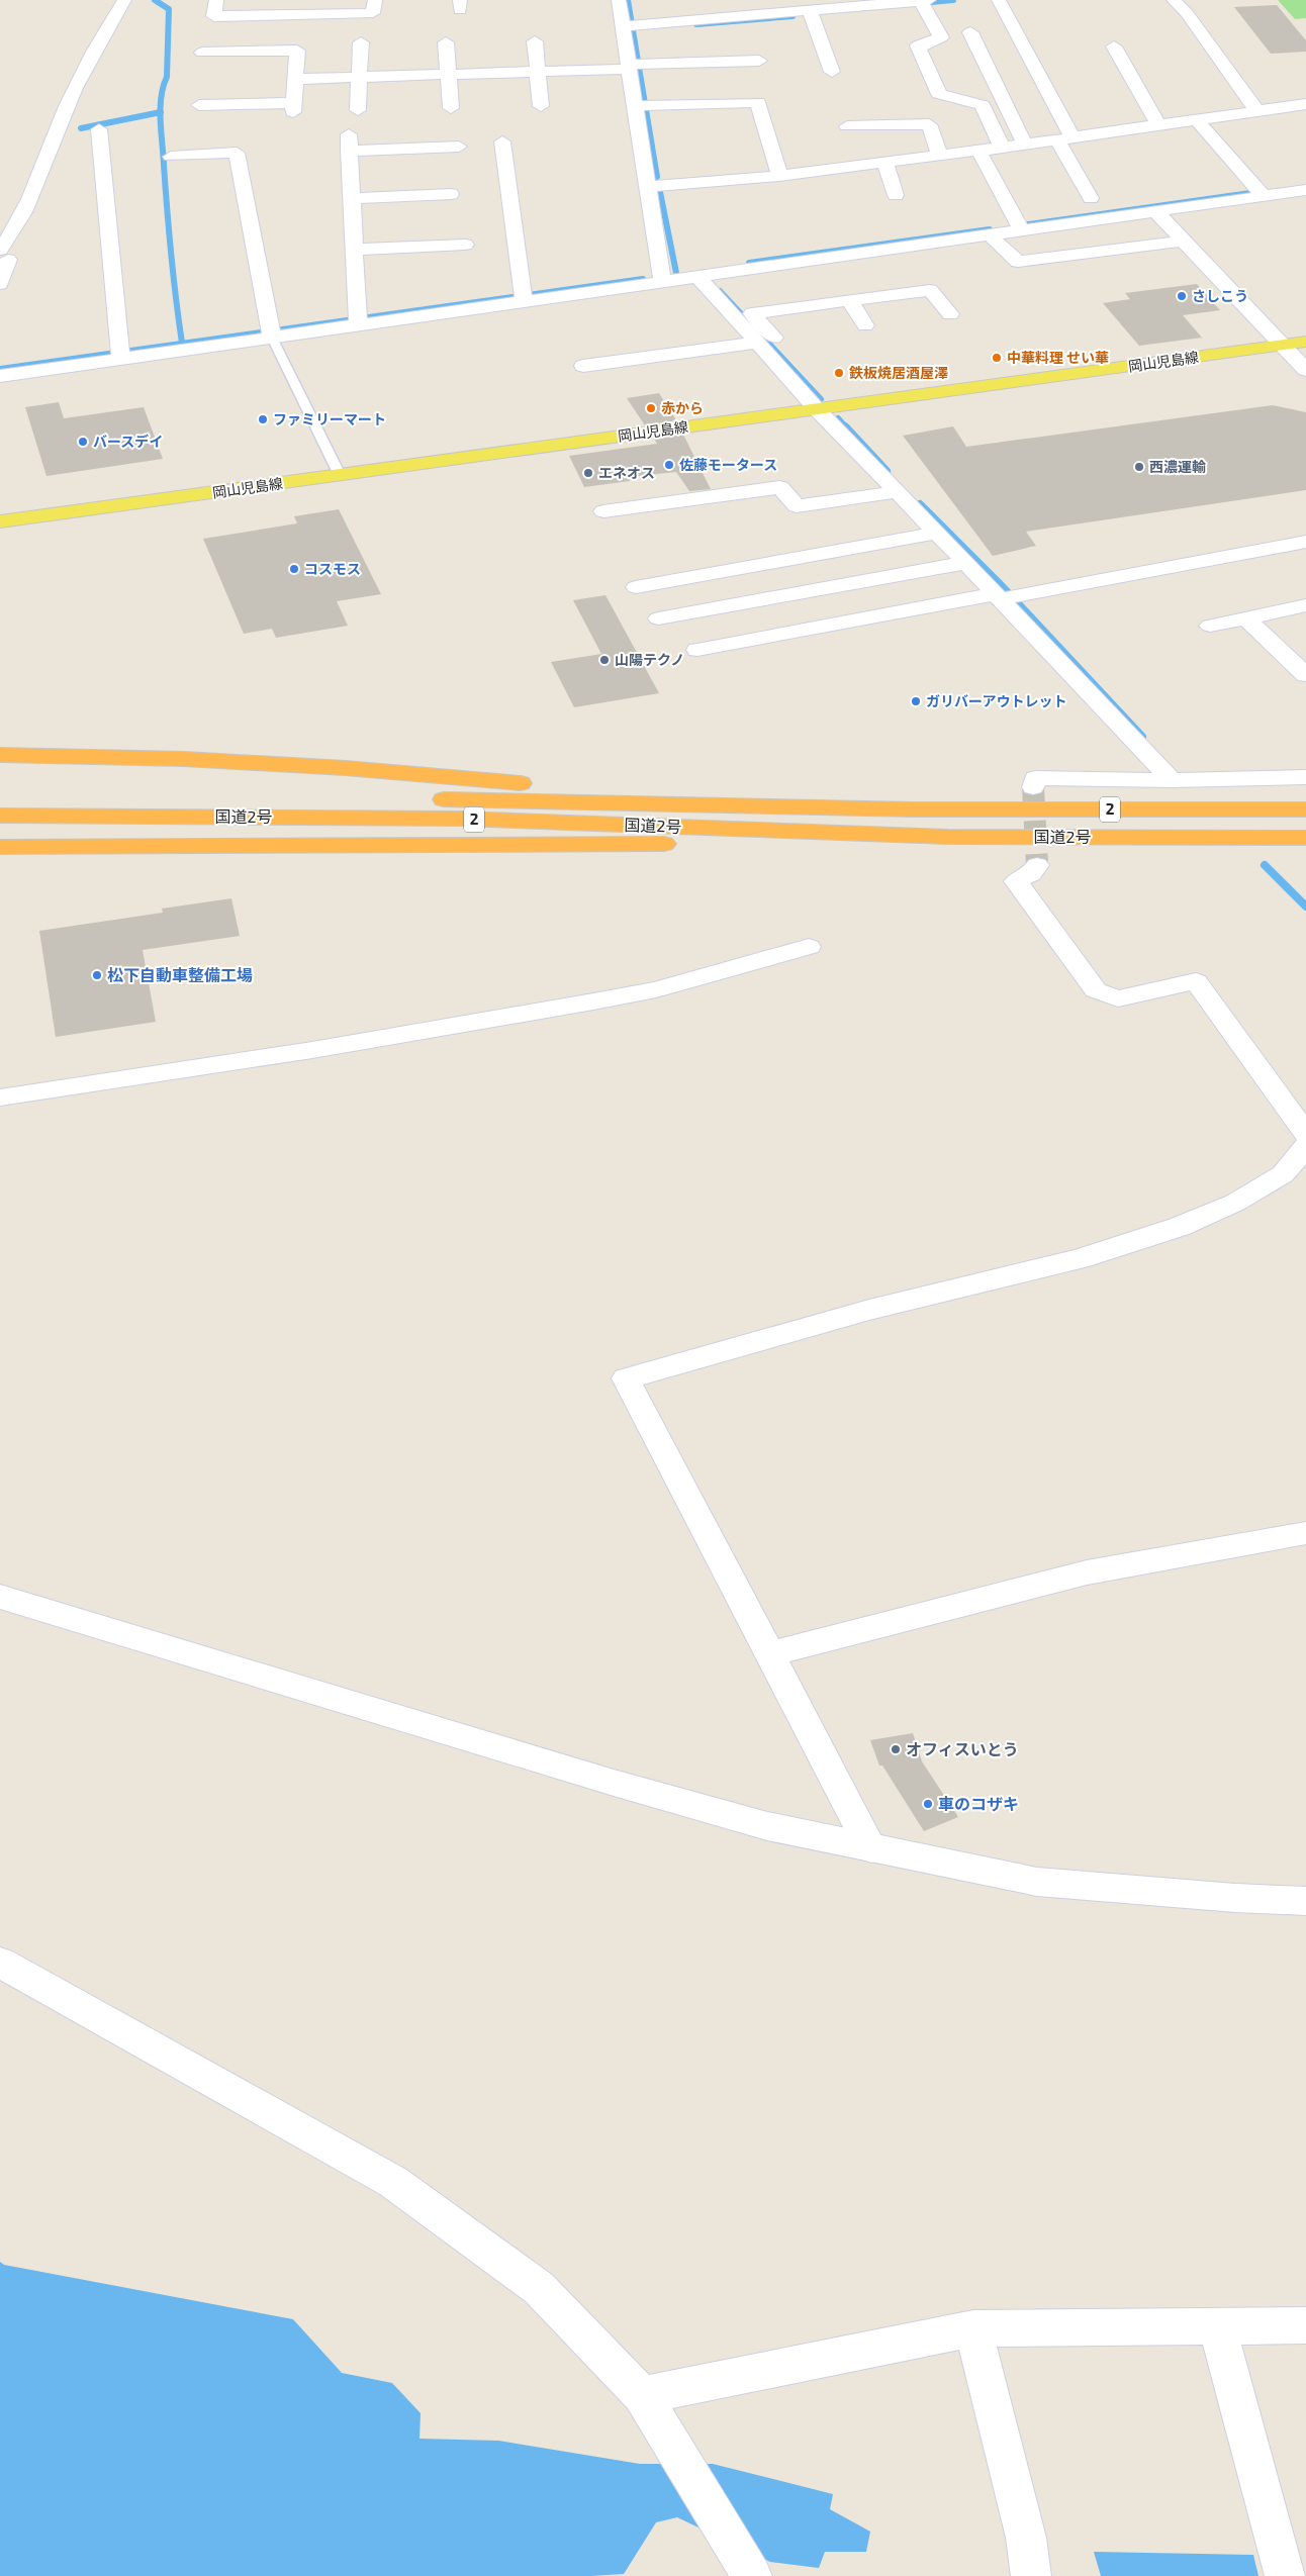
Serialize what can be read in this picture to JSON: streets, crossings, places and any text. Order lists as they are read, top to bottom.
{
  "streets": {
    "highway": ["2", "国道2号"],
    "main road": ["岡山児島線"]
  },
  "crossings": [
    ["2", "国道2号"]
  ],
  "places": [
    "さしこう",
    "中華料理 せい華",
    "鉄板焼居酒屋澤",
    "赤から",
    "ファミリーマート",
    "バースデイ",
    "佐藤モータース",
    "西濃運輸",
    "エネオス",
    "コスモス",
    "山陽テクノ",
    "ガリバーアウトレット",
    "松下自動車整備工場",
    "オフィスいとう",
    "車のコザキ"
  ]
}
